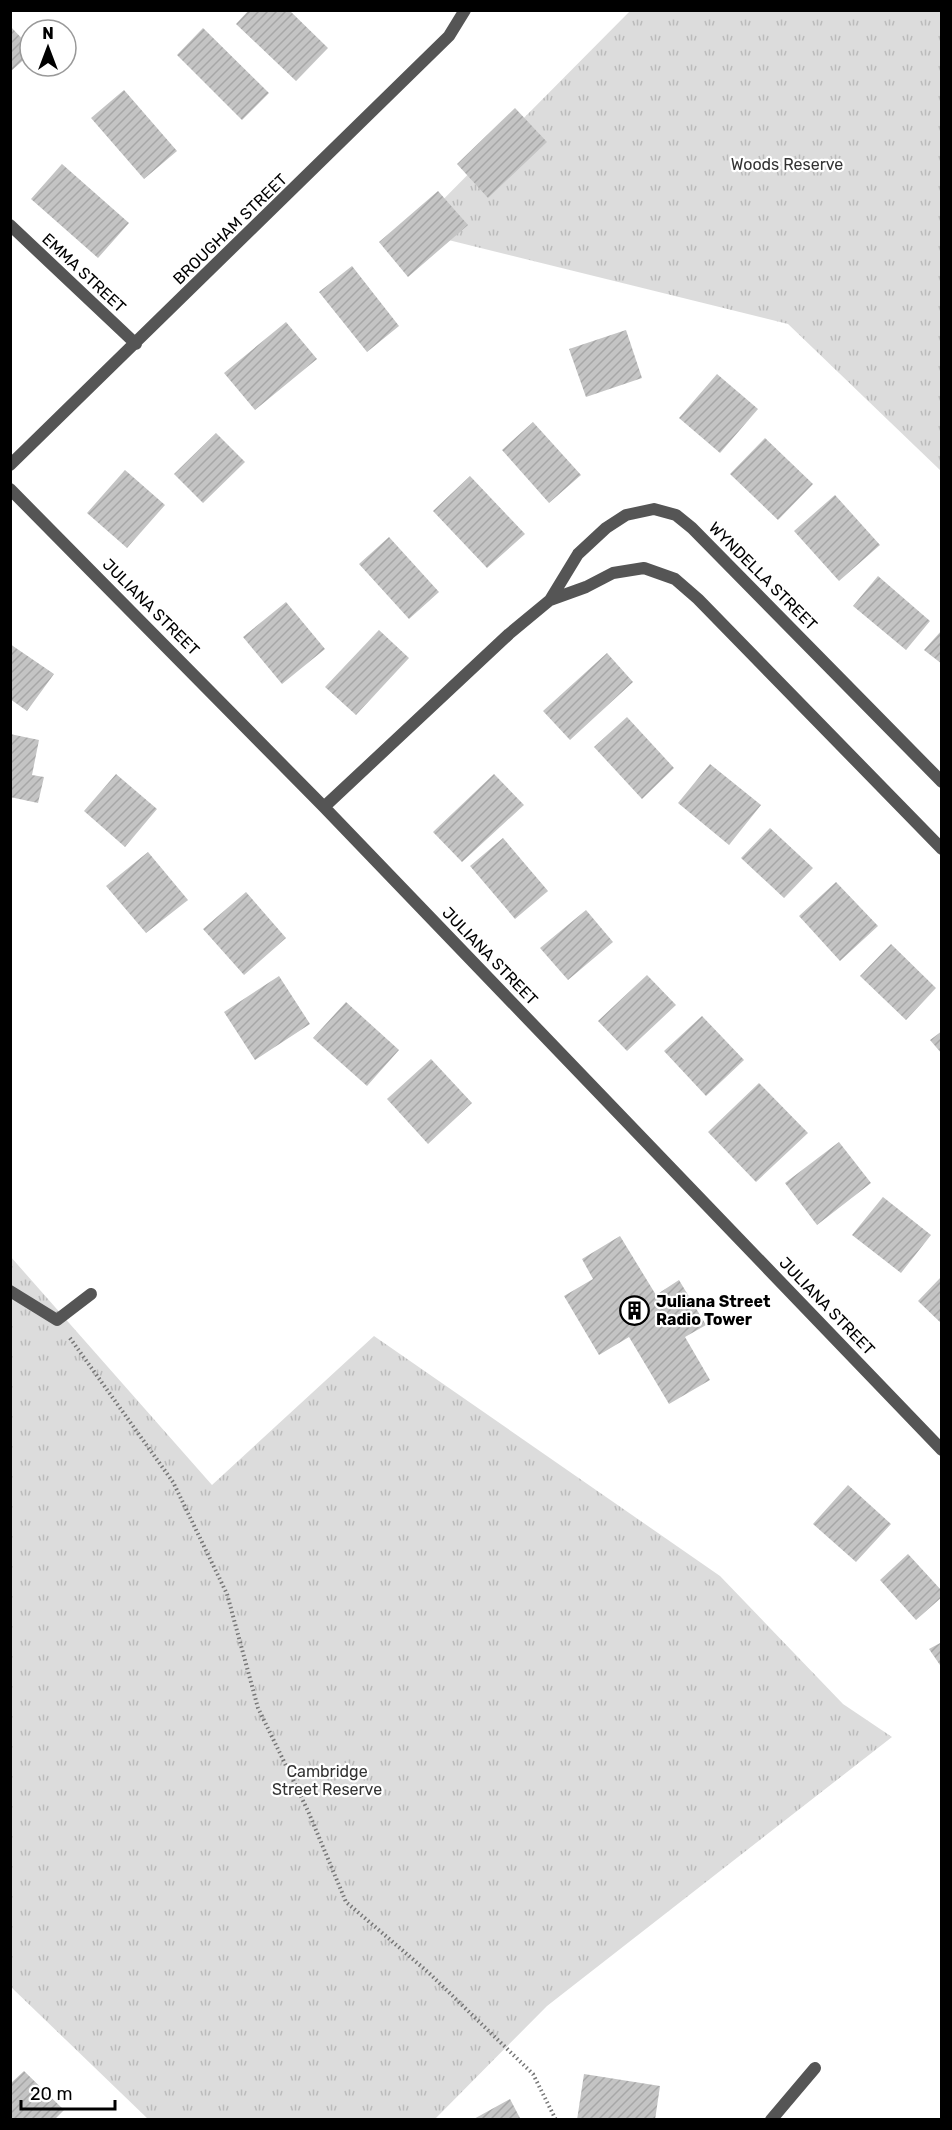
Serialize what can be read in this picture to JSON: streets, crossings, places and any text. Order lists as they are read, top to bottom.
{
  "streets": {
    "street": [
      "BROUGHAM STREET",
      "EMMA STREET",
      "WYNDELLA STREET",
      "JULIANA STREET"
    ]
  },
  "crossings": [
    ["BROUGHAM STREET", "EMMA STREET"],
    ["WYNDELLA STREET", "JULIANA STREET"]
  ],
  "parks": ["Woods Reserve", "Cambridge Street Reserve"],
  "places": {
    "building": ["Juliana Street Radio Tower"]
  },
  "scale_bar": "20 m",
  "north": "top"
}
